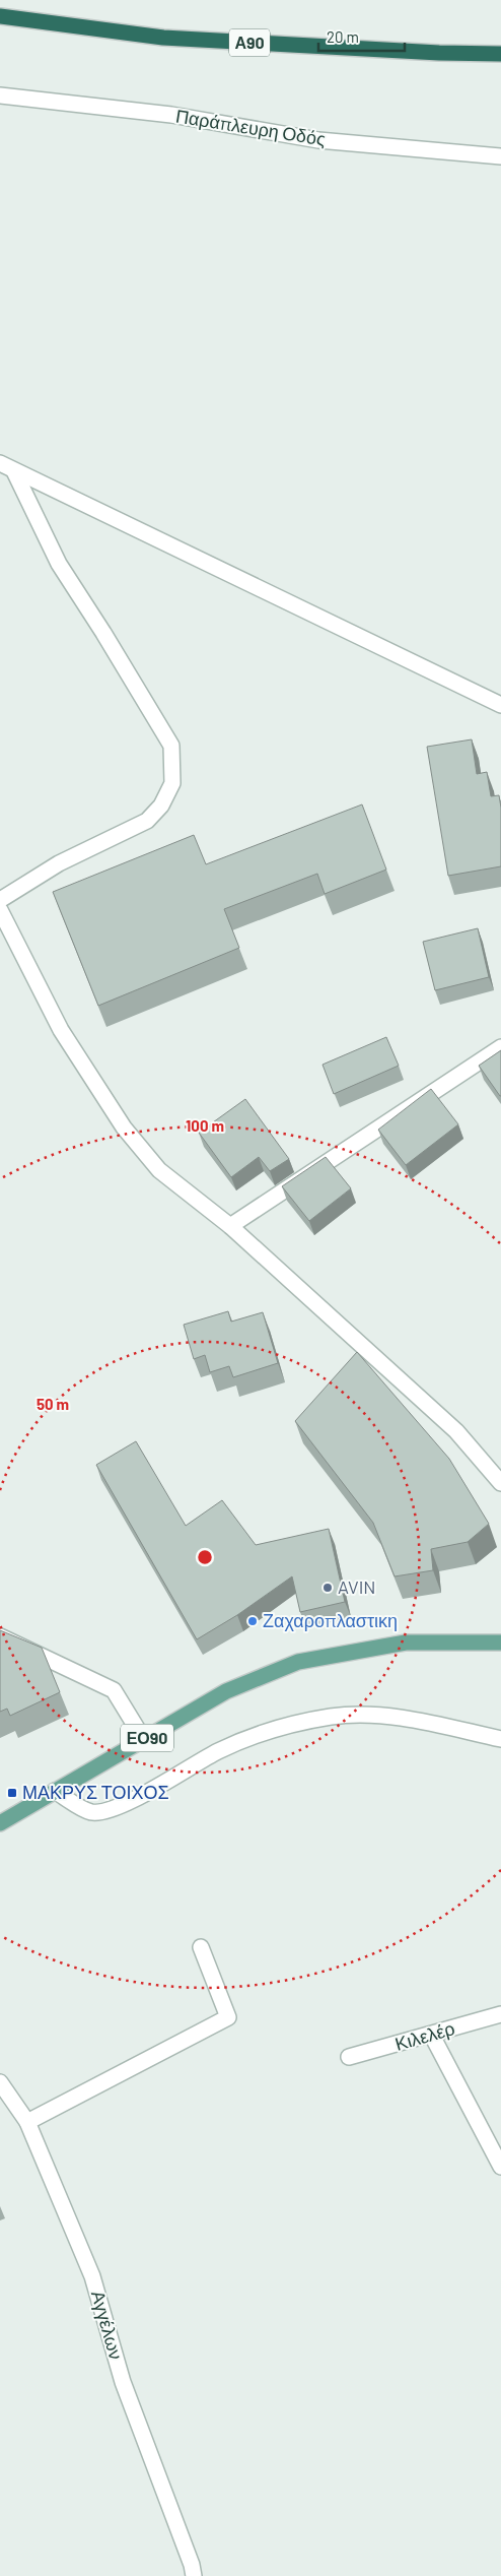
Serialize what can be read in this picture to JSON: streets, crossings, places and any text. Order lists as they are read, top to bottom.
{
  "streets": {
    "highway": ["Α90"],
    "main road": ["ΕΟ90"],
    "street": ["Παράπλευρη Οδός", "Κιλελέρ", "Αγγέλων"]
  },
  "places": {
    "other": ["AVIN", "Ζαχαροπλαστικη"],
    "transit": ["ΜΑΚΡΥΣ ΤΟΙΧΟΣ"]
  },
  "scale_bar": "20 m",
  "rings": ["100 m", "50 m"]
}
